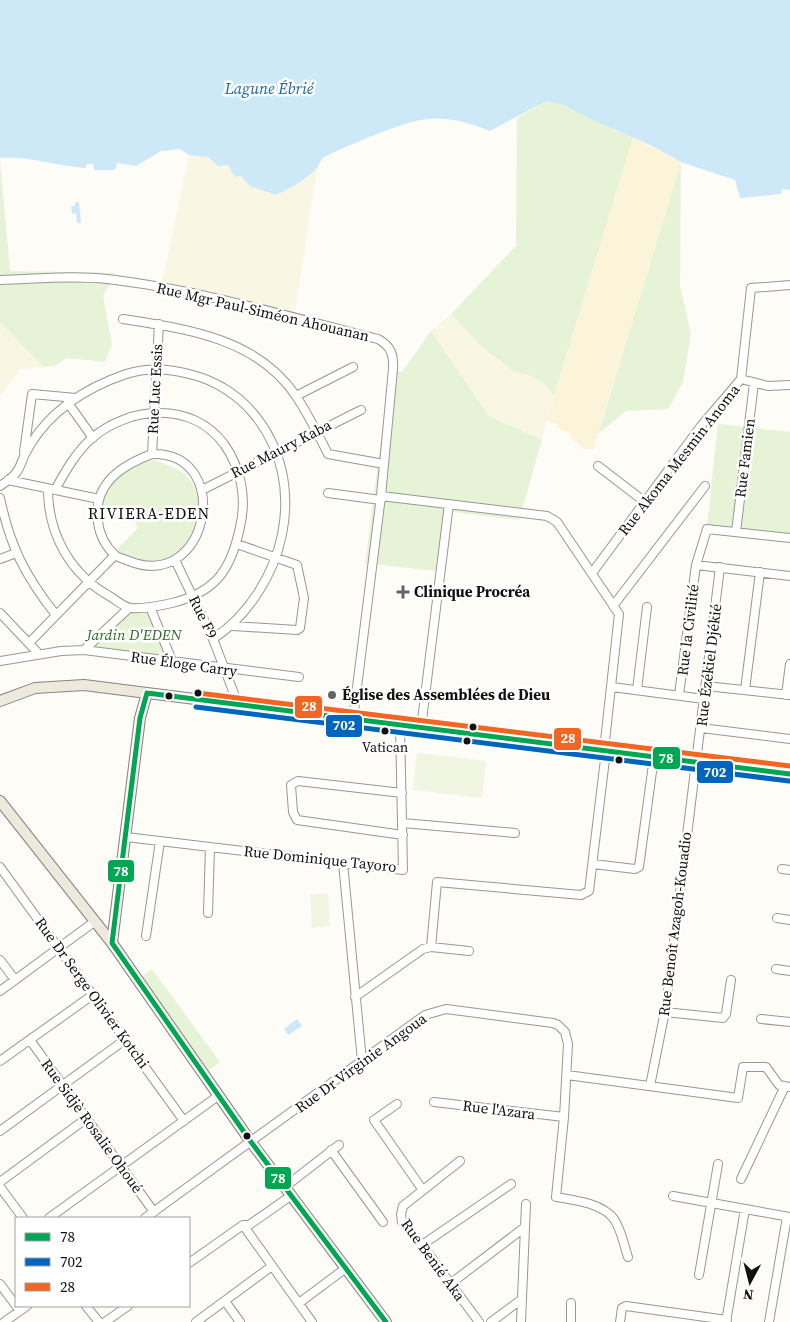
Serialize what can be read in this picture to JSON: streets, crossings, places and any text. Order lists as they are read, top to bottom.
{
  "streets": {
    "street": [
      "Rue Mgr Paul-Siméon Ahouanan",
      "Rue Luc Essis",
      "Rue Maury Kaba",
      "Rue Famien",
      "Rue Akoma Mesmin Anoma",
      "Rue F9",
      "Rue la Civilité",
      "Rue Éloge Carry",
      "Rue Ézékiel Djékié",
      "Rue Dominique Tayoro",
      "Rue Benoît Azagoh-Kouadio",
      "Rue Dr Serge Olivier Kotchi",
      "Rue Dr Virginie Angoua",
      "Rue l'Azara",
      "Rue Sidjè Rosalie Ohoué",
      "Rue Benié Aka"
    ]
  },
  "crossings": [
    ["Rue Luc Essis", "Rue Maury Kaba"],
    ["Rue Luc Essis", "Rue F9"],
    ["Rue Maury Kaba", "Rue F9"],
    ["Rue Famien", "Rue la Civilité"],
    ["Rue F9", "Rue Éloge Carry"],
    ["Rue Ézékiel Djékié", "Rue Benoît Azagoh-Kouadio"],
    ["Rue Dr Virginie Angoua", "Rue l'Azara"],
    ["Rue Dr Virginie Angoua", "Rue Sidjè Rosalie Ohoué"]
  ],
  "districts": ["RIVIERA-EDEN"],
  "water": ["Lagune Ébrié"],
  "parks": ["Jardin D'EDEN"],
  "places": {
    "health": ["Clinique Procréa"],
    "other": ["Église des Assemblées de Dieu", "Vatican"]
  },
  "lines": ["transit line 78", "transit line 28", "transit line 702"],
  "legend": ["78", "702", "28"],
  "north": "bottom"
}
